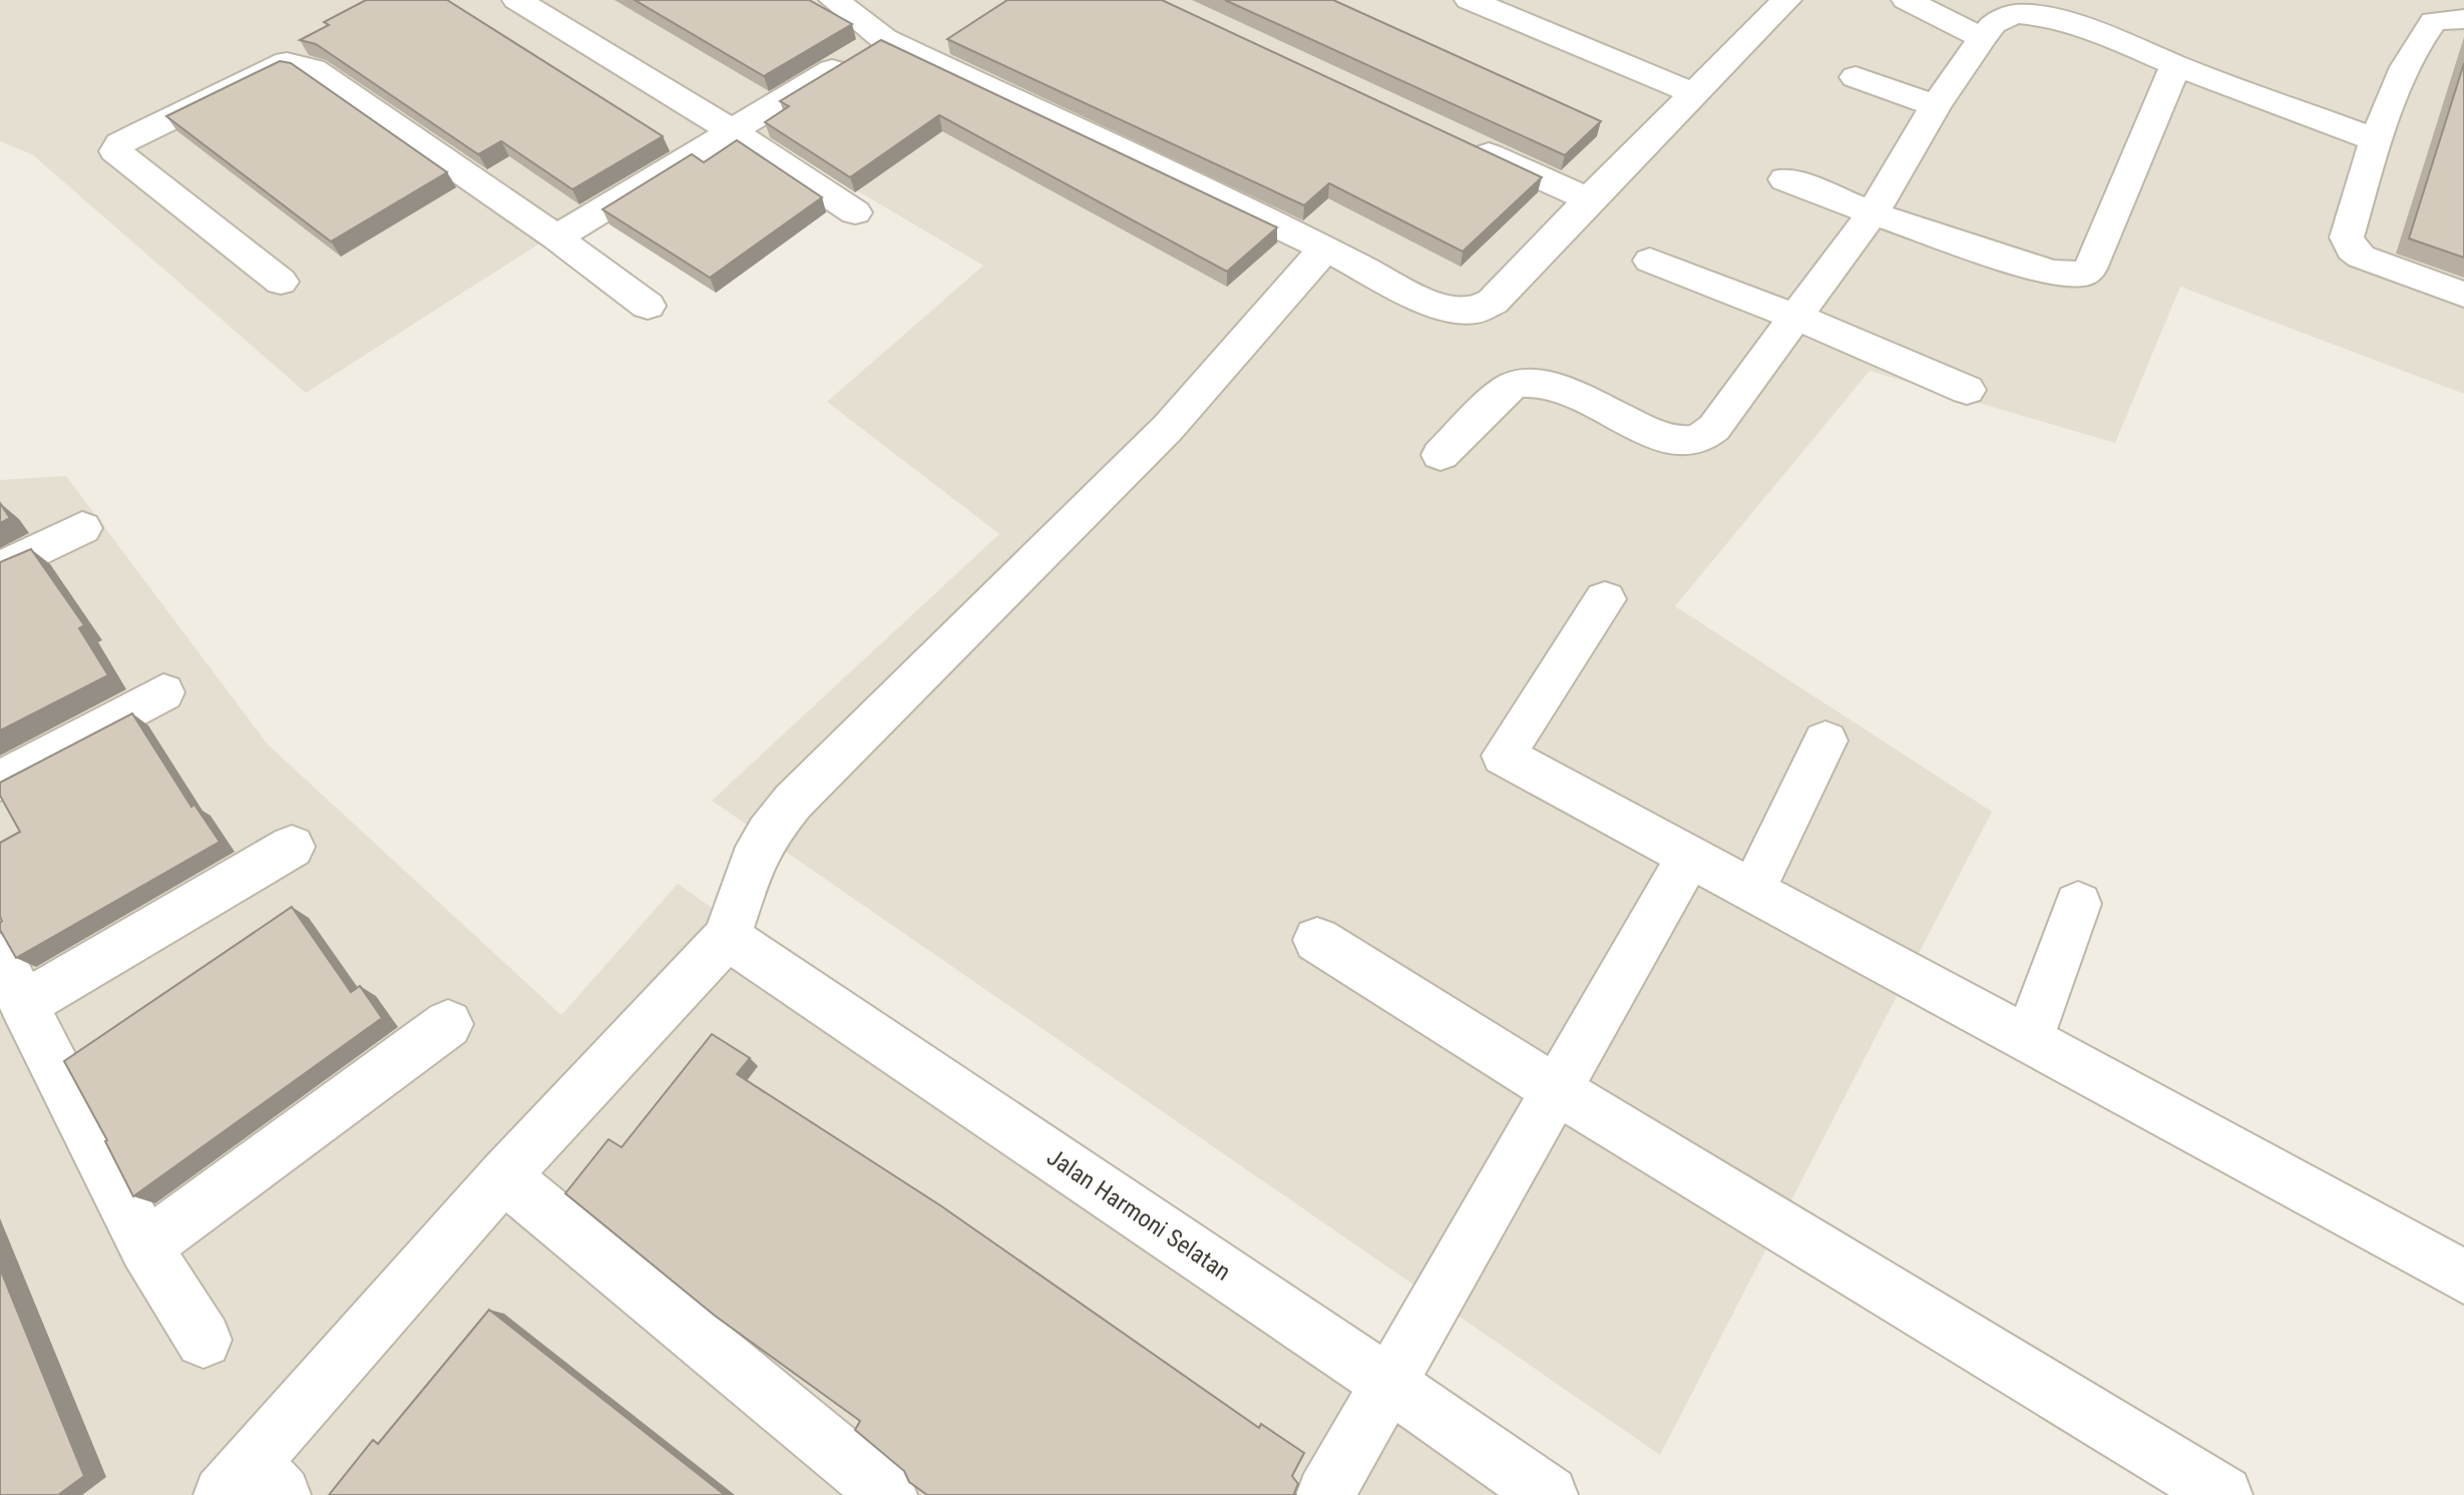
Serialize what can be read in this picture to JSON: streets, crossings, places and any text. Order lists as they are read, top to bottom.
{
  "streets": {
    "street": ["Jalan Harmoni Selatan"]
  }
}
